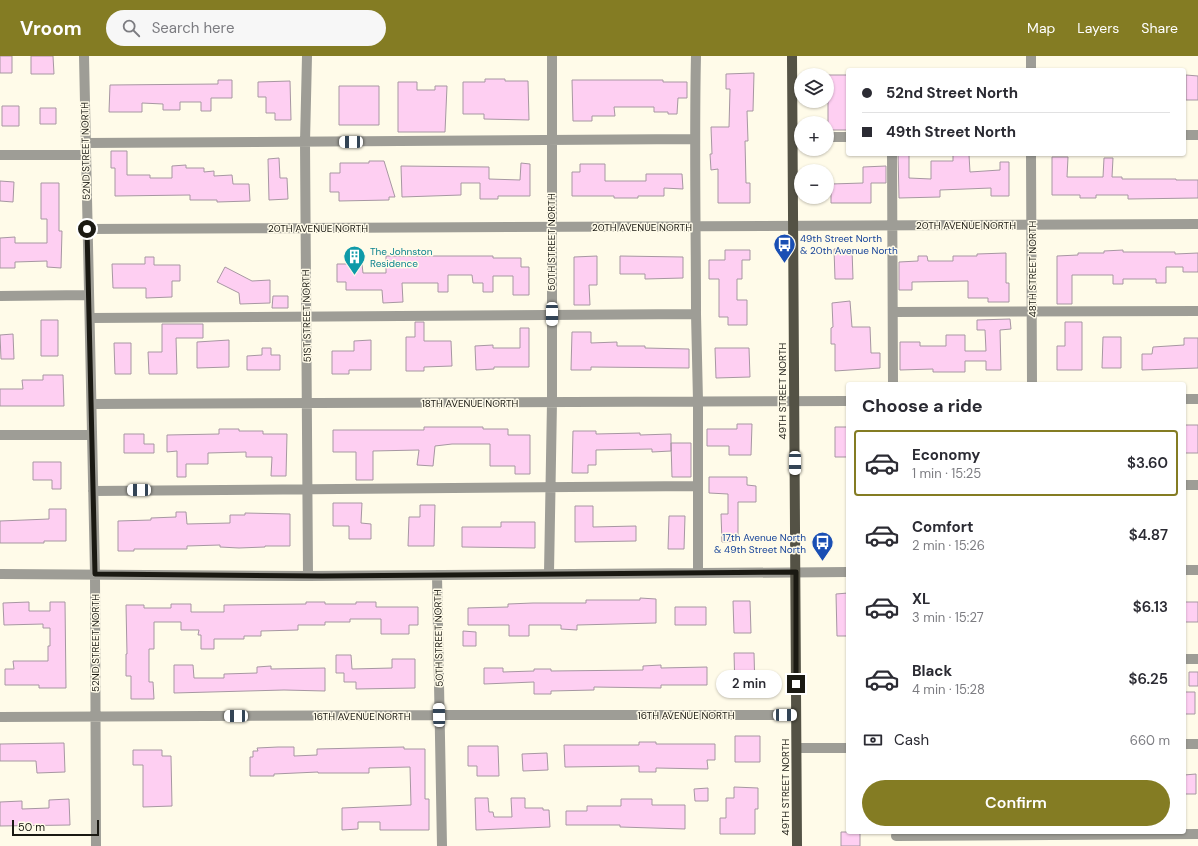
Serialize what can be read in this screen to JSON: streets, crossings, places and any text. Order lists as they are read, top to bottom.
{
  "streets": {
    "main road": ["49TH STREET NORTH"],
    "street": [
      "52ND STREET NORTH",
      "20TH AVENUE NORTH",
      "50TH STREET NORTH",
      "48TH STREET NORTH",
      "51ST STREET NORTH",
      "18TH AVENUE NORTH",
      "16TH AVENUE NORTH"
    ]
  },
  "crossings": [
    ["52ND STREET NORTH", "20TH AVENUE NORTH"],
    ["52ND STREET NORTH", "18TH AVENUE NORTH"],
    ["52ND STREET NORTH", "16TH AVENUE NORTH"],
    ["20TH AVENUE NORTH", "50TH STREET NORTH"],
    ["20TH AVENUE NORTH", "48TH STREET NORTH"],
    ["20TH AVENUE NORTH", "51ST STREET NORTH"],
    ["20TH AVENUE NORTH", "49TH STREET NORTH"],
    ["50TH STREET NORTH", "18TH AVENUE NORTH"],
    ["50TH STREET NORTH", "16TH AVENUE NORTH"],
    ["51ST STREET NORTH", "18TH AVENUE NORTH"],
    ["49TH STREET NORTH", "18TH AVENUE NORTH"],
    ["49TH STREET NORTH", "16TH AVENUE NORTH"]
  ],
  "places": {
    "bus stop": ["49th Street North & 20th Avenue North", "17th Avenue North & 49th Street North"],
    "building": ["The Johnston Residence"]
  },
  "scale_bar": "50 m",
  "page": {
    "header": "Vroom",
    "search": "Search here",
    "nav": ["Map", "Layers", "Share"],
    "map_buttons": ["+", "−"],
    "banner": ["52nd Street North", "49th Street North"],
    "heading": "Choose a ride",
    "list": [
      {
        "name": "Economy",
        "note": "1 min · 15:25",
        "value": "$3.60"
      },
      {
        "name": "Comfort",
        "note": "2 min · 15:26",
        "value": "$4.87"
      },
      {
        "name": "XL",
        "note": "3 min · 15:27",
        "value": "$6.13"
      },
      {
        "name": "Black",
        "note": "4 min · 15:28",
        "value": "$6.25"
      }
    ],
    "bubble": "2 min",
    "pay": ["Cash", "660 m"],
    "buttons": "Confirm",
    "scale": "50 m"
  }
}
